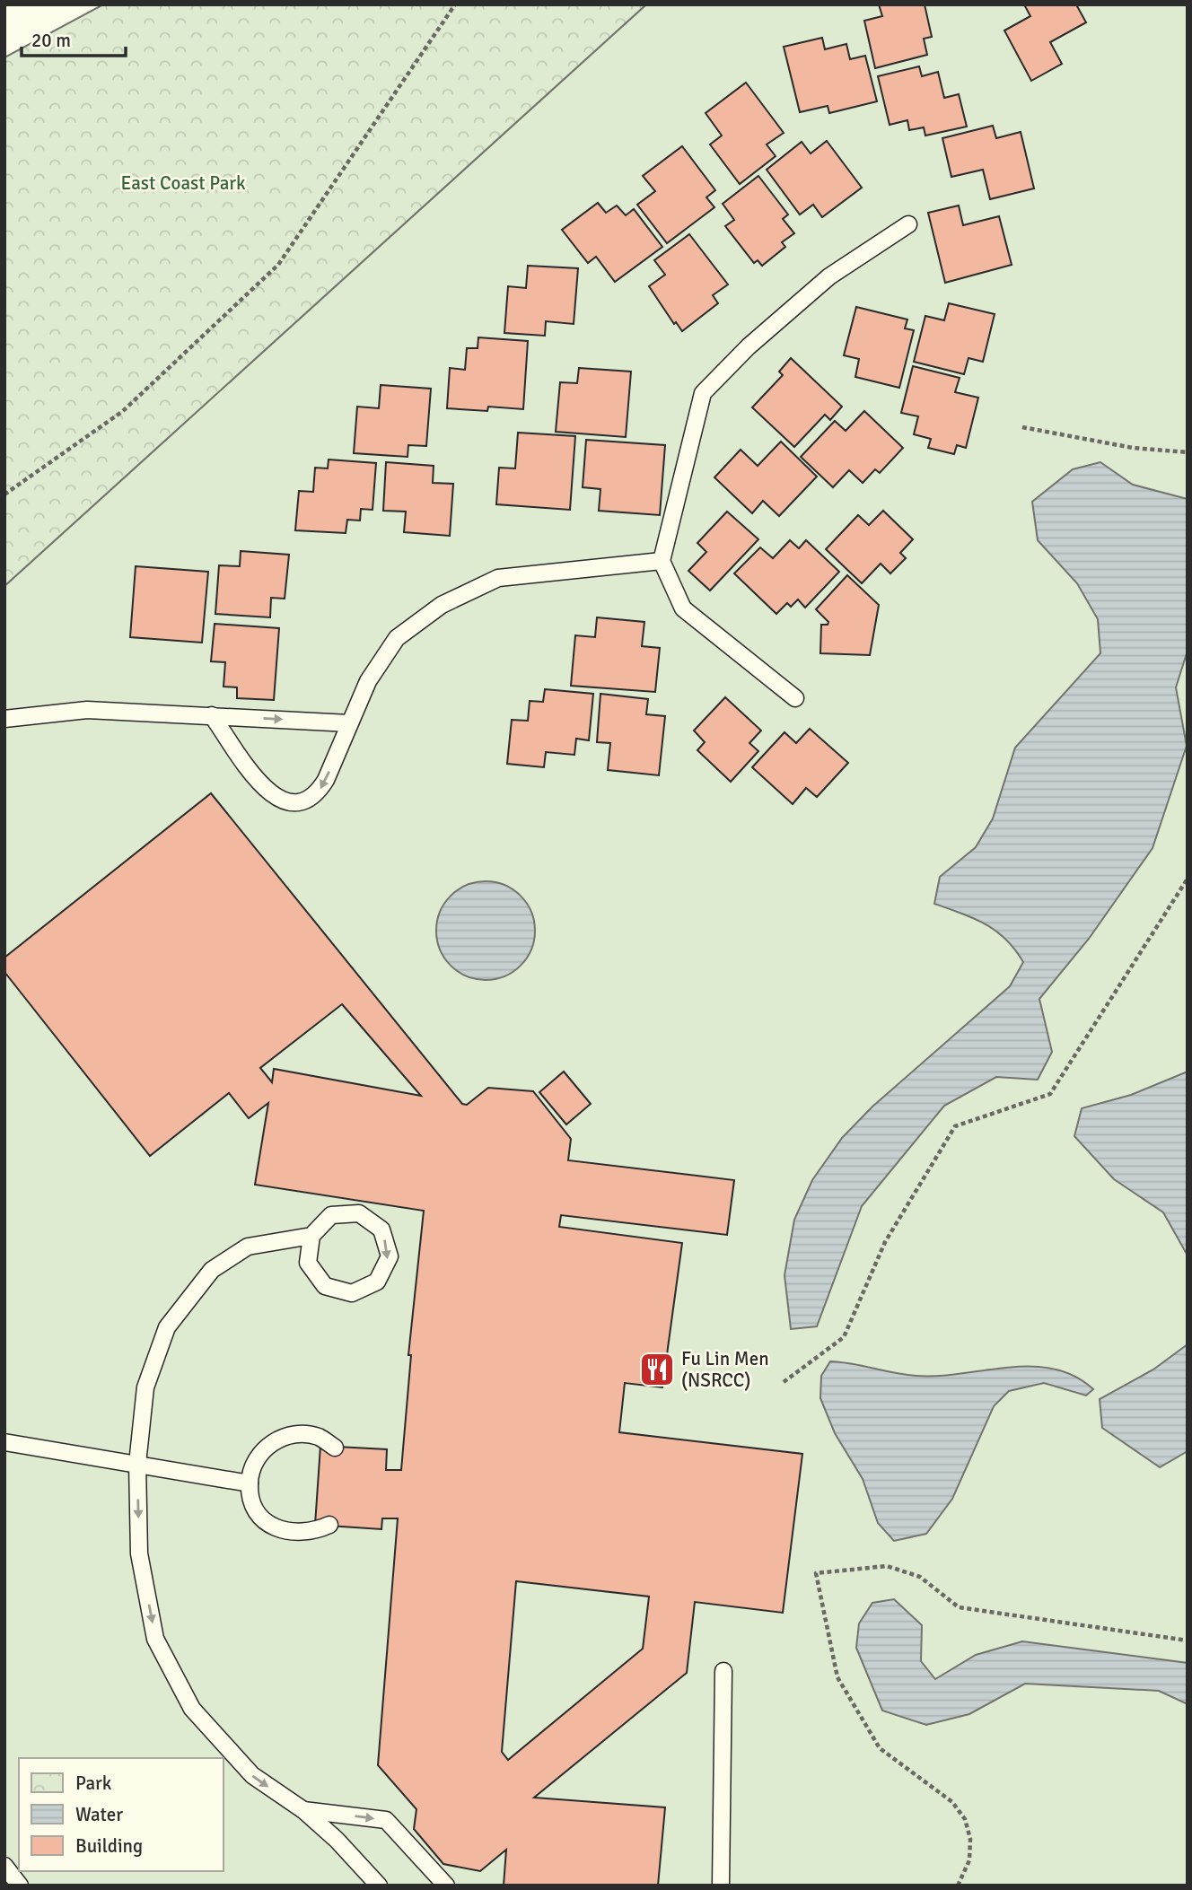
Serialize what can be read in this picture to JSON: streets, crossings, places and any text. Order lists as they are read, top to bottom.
{
  "parks": ["East Coast Park"],
  "places": {
    "restaurant": ["Fu Lin Men (NSRCC)"]
  },
  "legend": ["Park", "Water", "Building"],
  "scale_bar": "20 m"
}
